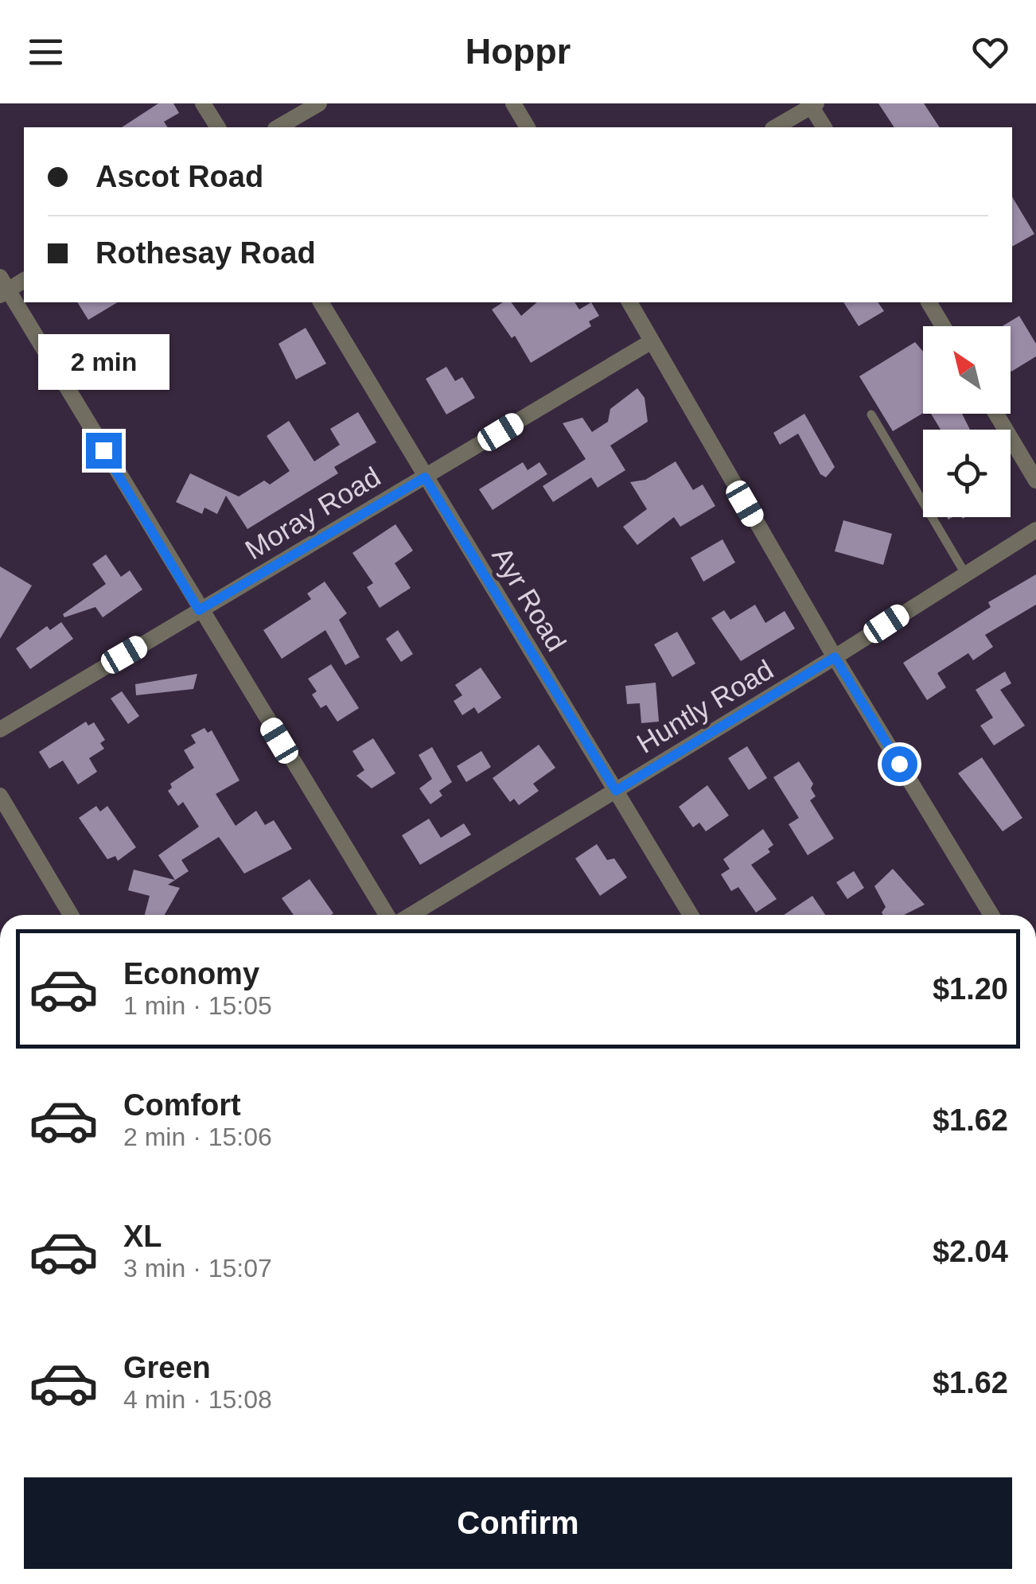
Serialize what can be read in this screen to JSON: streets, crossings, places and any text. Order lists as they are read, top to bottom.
{
  "streets": {
    "street": ["Moray Road", "Ayr Road", "Huntly Road"]
  },
  "crossings": [
    ["Moray Road", "Ayr Road"],
    ["Ayr Road", "Huntly Road"]
  ],
  "north": "top left",
  "page": {
    "header": "Hoppr",
    "banner": ["Ascot Road", "Rothesay Road"],
    "bubble": "2 min",
    "list": [
      {
        "name": "Economy",
        "note": "1 min · 15:05",
        "value": "$1.20"
      },
      {
        "name": "Comfort",
        "note": "2 min · 15:06",
        "value": "$1.62"
      },
      {
        "name": "XL",
        "note": "3 min · 15:07",
        "value": "$2.04"
      },
      {
        "name": "Green",
        "note": "4 min · 15:08",
        "value": "$1.62"
      }
    ],
    "buttons": "Confirm"
  }
}
